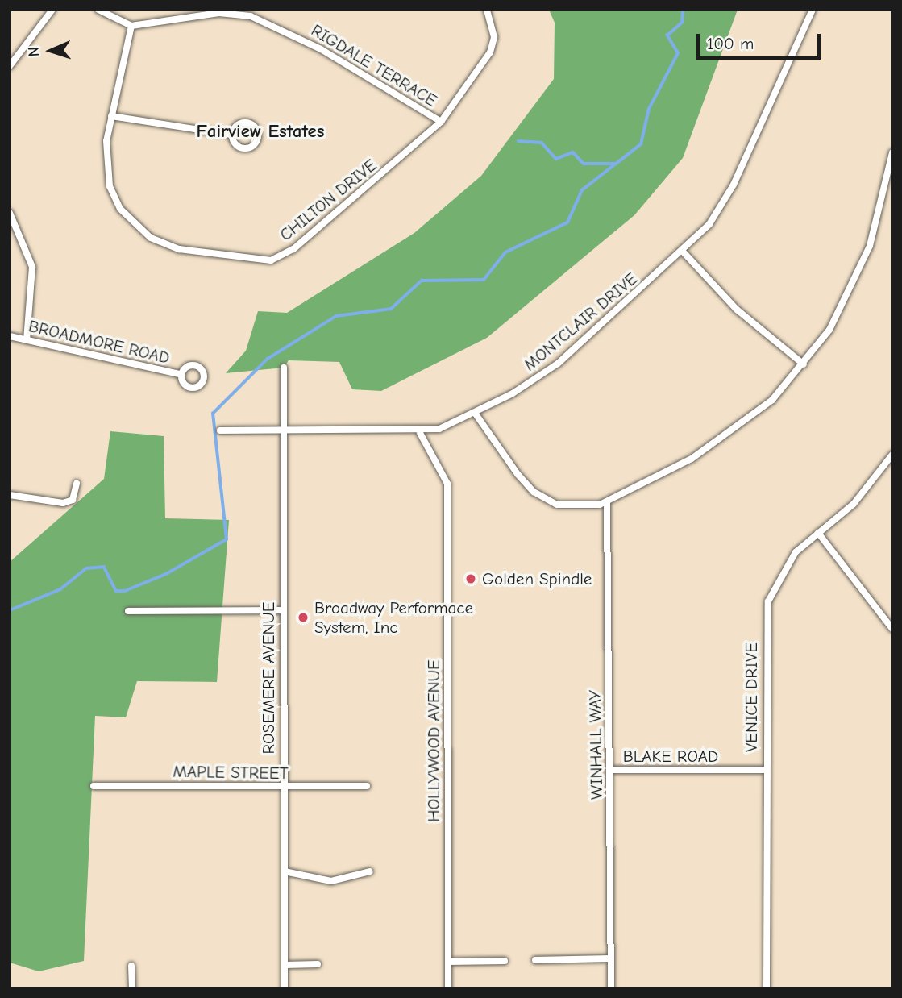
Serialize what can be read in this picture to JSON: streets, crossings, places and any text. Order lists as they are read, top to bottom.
{
  "streets": {
    "street": [
      "RIGDALE TERRACE",
      "CHILTON DRIVE",
      "MONTCLAIR DRIVE",
      "BROADMORE ROAD",
      "ROSEMERE AVENUE",
      "VENICE DRIVE",
      "HOLLYWOOD AVENUE",
      "WINHALL WAY",
      "BLAKE ROAD",
      "MAPLE STREET"
    ]
  },
  "crossings": [
    ["RIGDALE TERRACE", "CHILTON DRIVE"],
    ["MONTCLAIR DRIVE", "ROSEMERE AVENUE"],
    ["MONTCLAIR DRIVE", "HOLLYWOOD AVENUE"],
    ["ROSEMERE AVENUE", "MAPLE STREET"],
    ["VENICE DRIVE", "BLAKE ROAD"],
    ["WINHALL WAY", "BLAKE ROAD"]
  ],
  "districts": ["Fairview Estates"],
  "places": ["Golden Spindle", "Broadway Performace System, Inc"],
  "scale_bar": "100 m",
  "north": "left"
}
